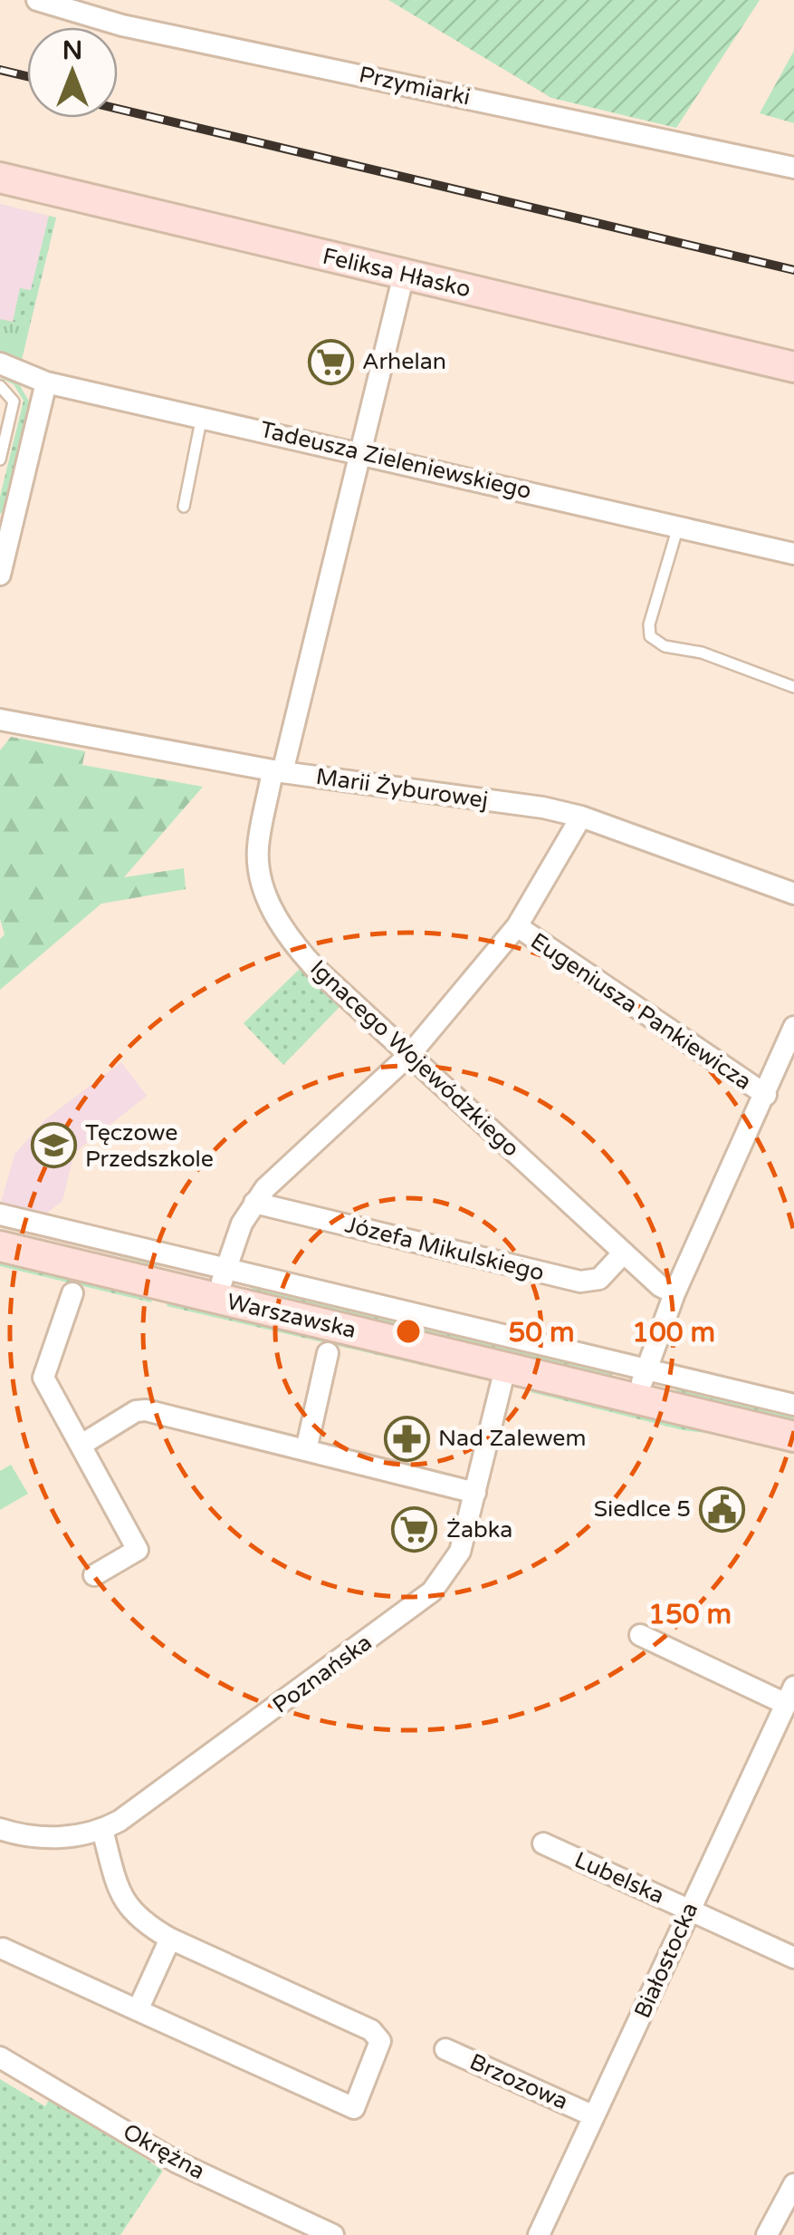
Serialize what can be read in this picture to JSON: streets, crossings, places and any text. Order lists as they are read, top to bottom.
{
  "streets": {
    "main road": ["Feliksa Hłasko", "Warszawska"],
    "street": [
      "Przymiarki",
      "Tadeusza Zieleniewskiego",
      "Marii Żyburowej",
      "Eugeniusza Pankiewicza",
      "Ignacego Wojewódzkiego",
      "Józefa Mikulskiego",
      "Poznańska",
      "Lubelska",
      "Białostocka",
      "Brzozowa",
      "Okrężna"
    ]
  },
  "crossings": [
    ["Feliksa Hłasko", "Ignacego Wojewódzkiego"],
    ["Tadeusza Zieleniewskiego", "Ignacego Wojewódzkiego"],
    ["Marii Żyburowej", "Ignacego Wojewódzkiego"],
    ["Ignacego Wojewódzkiego", "Józefa Mikulskiego"],
    ["Warszawska", "Poznańska"],
    ["Lubelska", "Białostocka"],
    ["Białostocka", "Brzozowa"]
  ],
  "places": {
    "supermarket": ["Arhelan", "Żabka"],
    "school or university": ["Tęczowe Przedszkole"],
    "pharmacy": ["Nad Zalewem"],
    "public building": ["Siedlce 5"]
  },
  "north": "top",
  "rings": ["50 m", "100 m", "150 m"]
}
